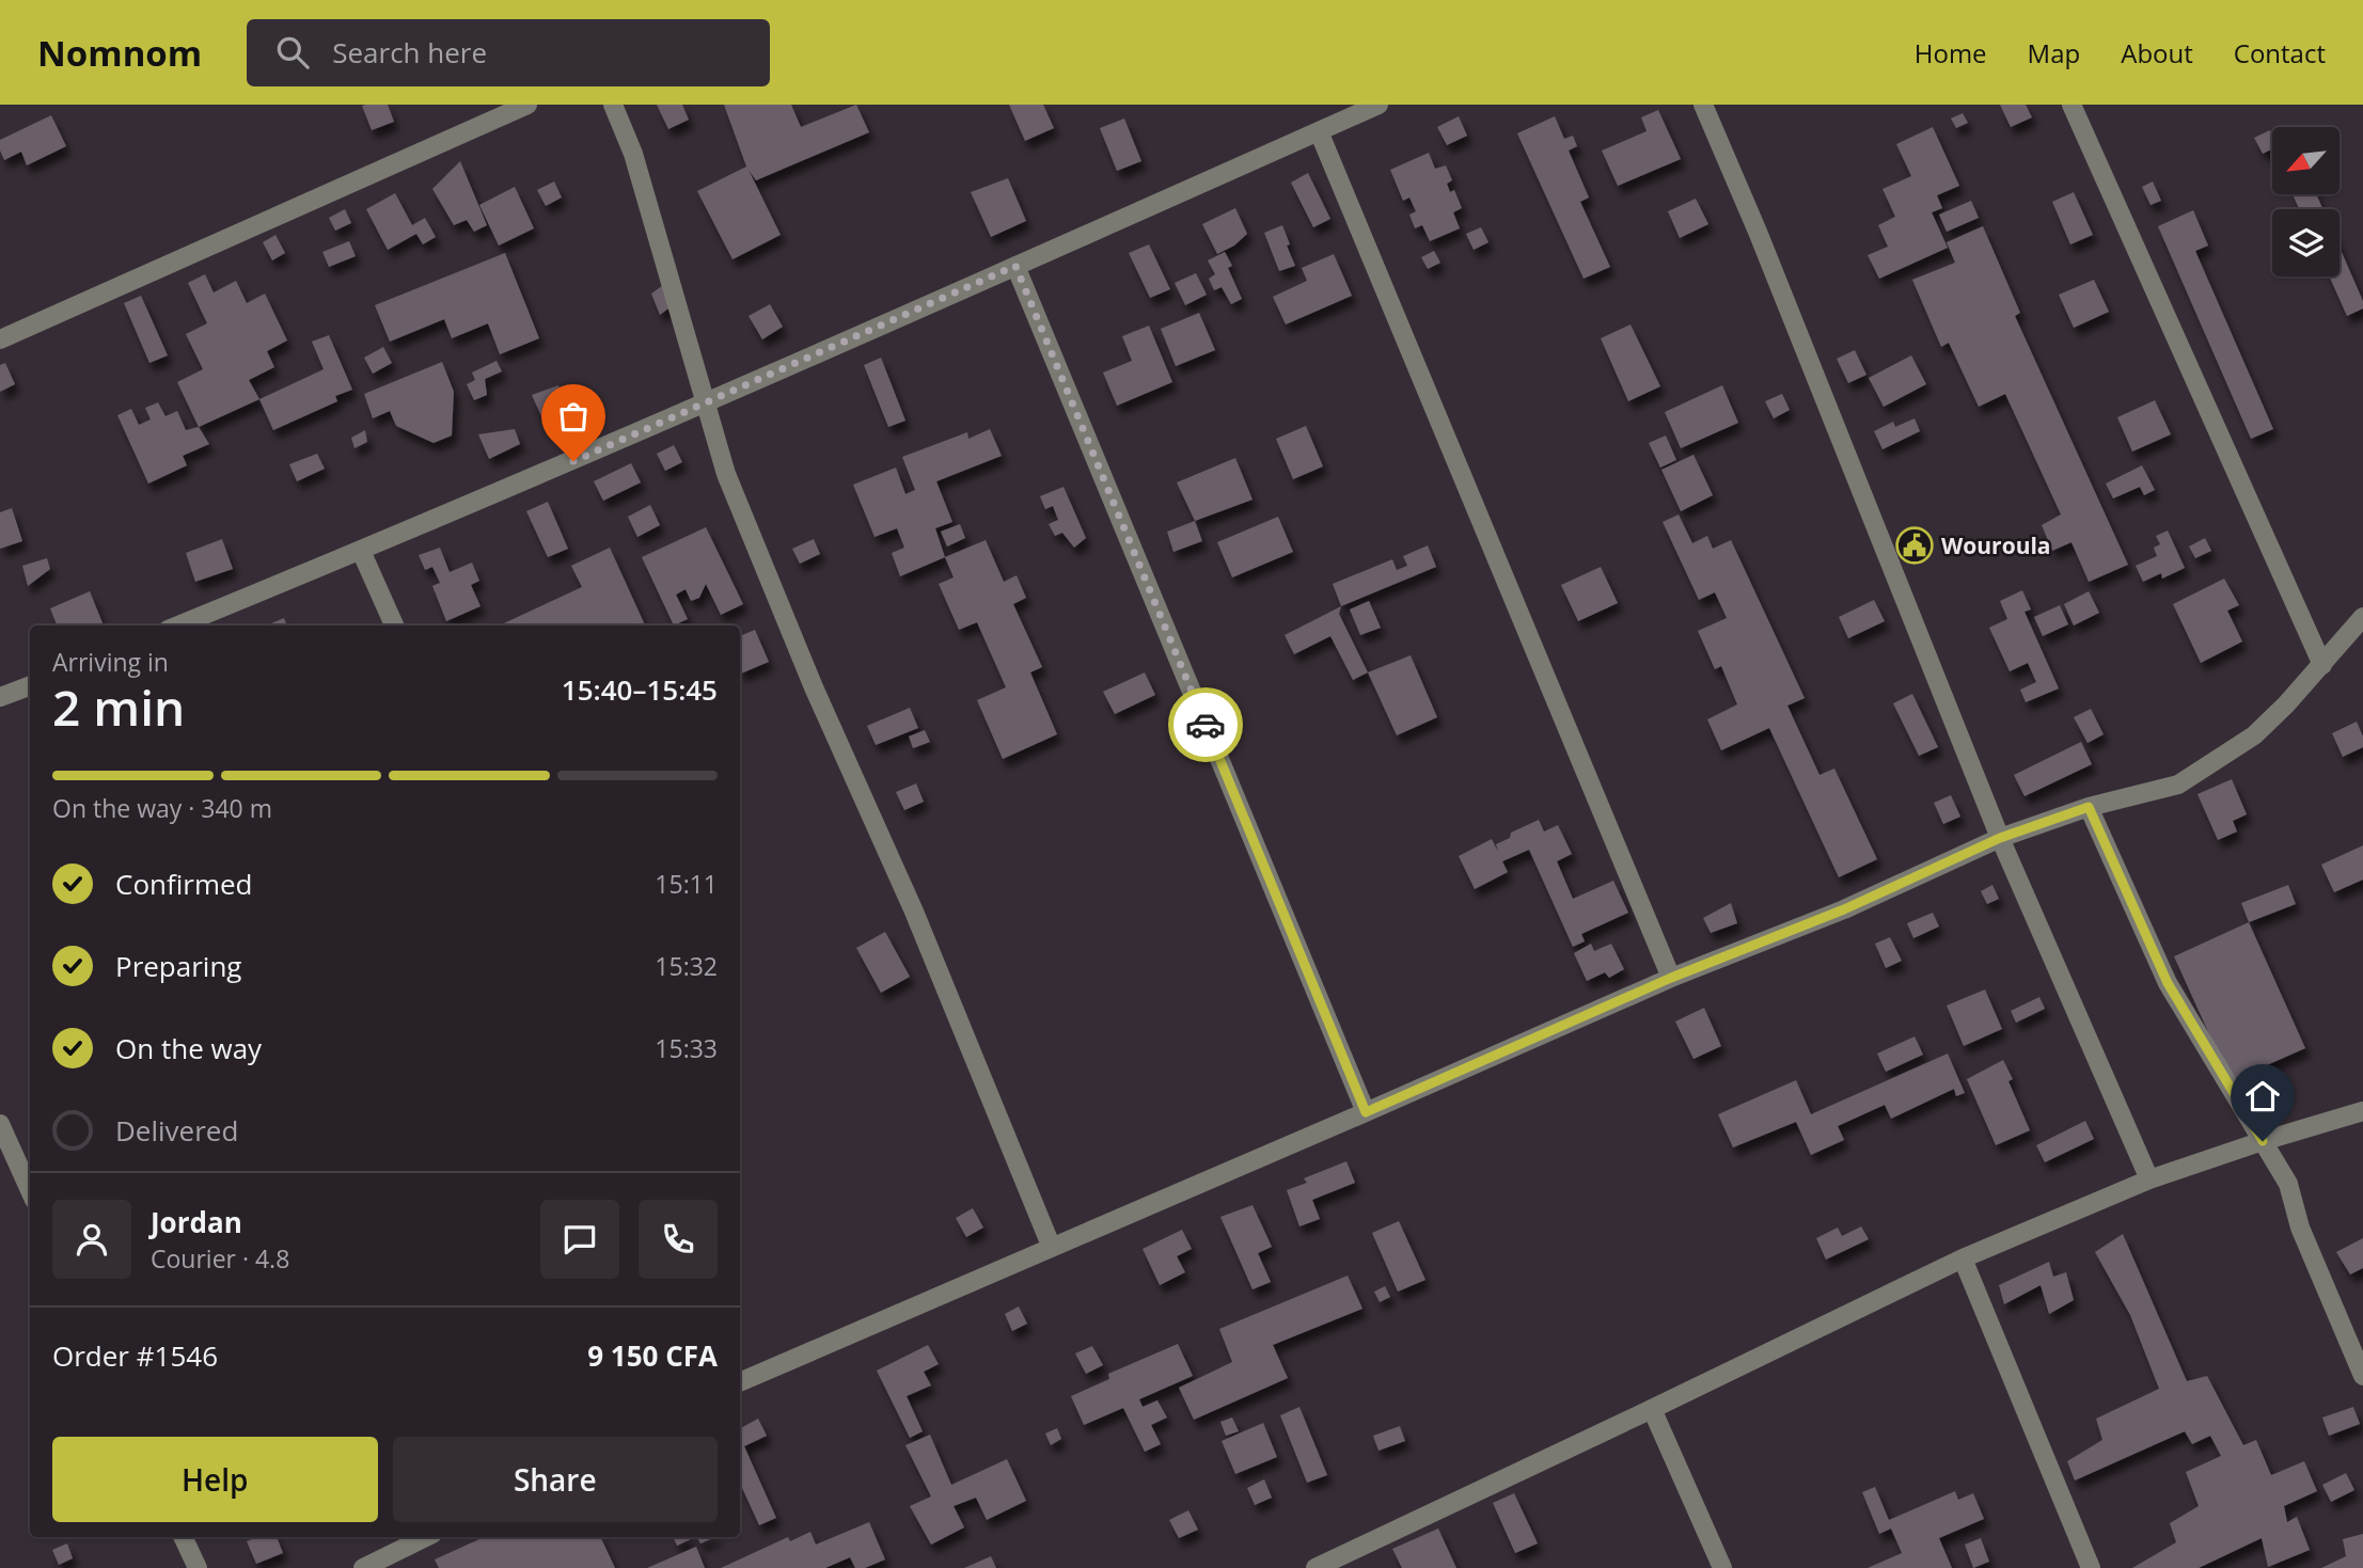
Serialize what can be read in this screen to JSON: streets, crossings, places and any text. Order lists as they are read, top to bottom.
{
  "places": {
    "public building": ["Wouroula"]
  },
  "north": "bottom left",
  "page": {
    "header": "Nomnom",
    "search": "Search here",
    "nav": [
      "Home",
      "Map",
      "About",
      "Contact"
    ],
    "heading": ["2 min", "Arriving in", "15:40–15:45"],
    "panel": [
      "Jordan",
      "Courier · 4.8",
      "Order #1546",
      "9 150 CFA"
    ],
    "bar": "On the way · 340 m",
    "list": [
      ["Confirmed", "15:11"],
      ["Preparing", "15:32"],
      ["On the way", "15:33"],
      "Delivered"
    ],
    "buttons": ["Help", "Share"]
  }
}
